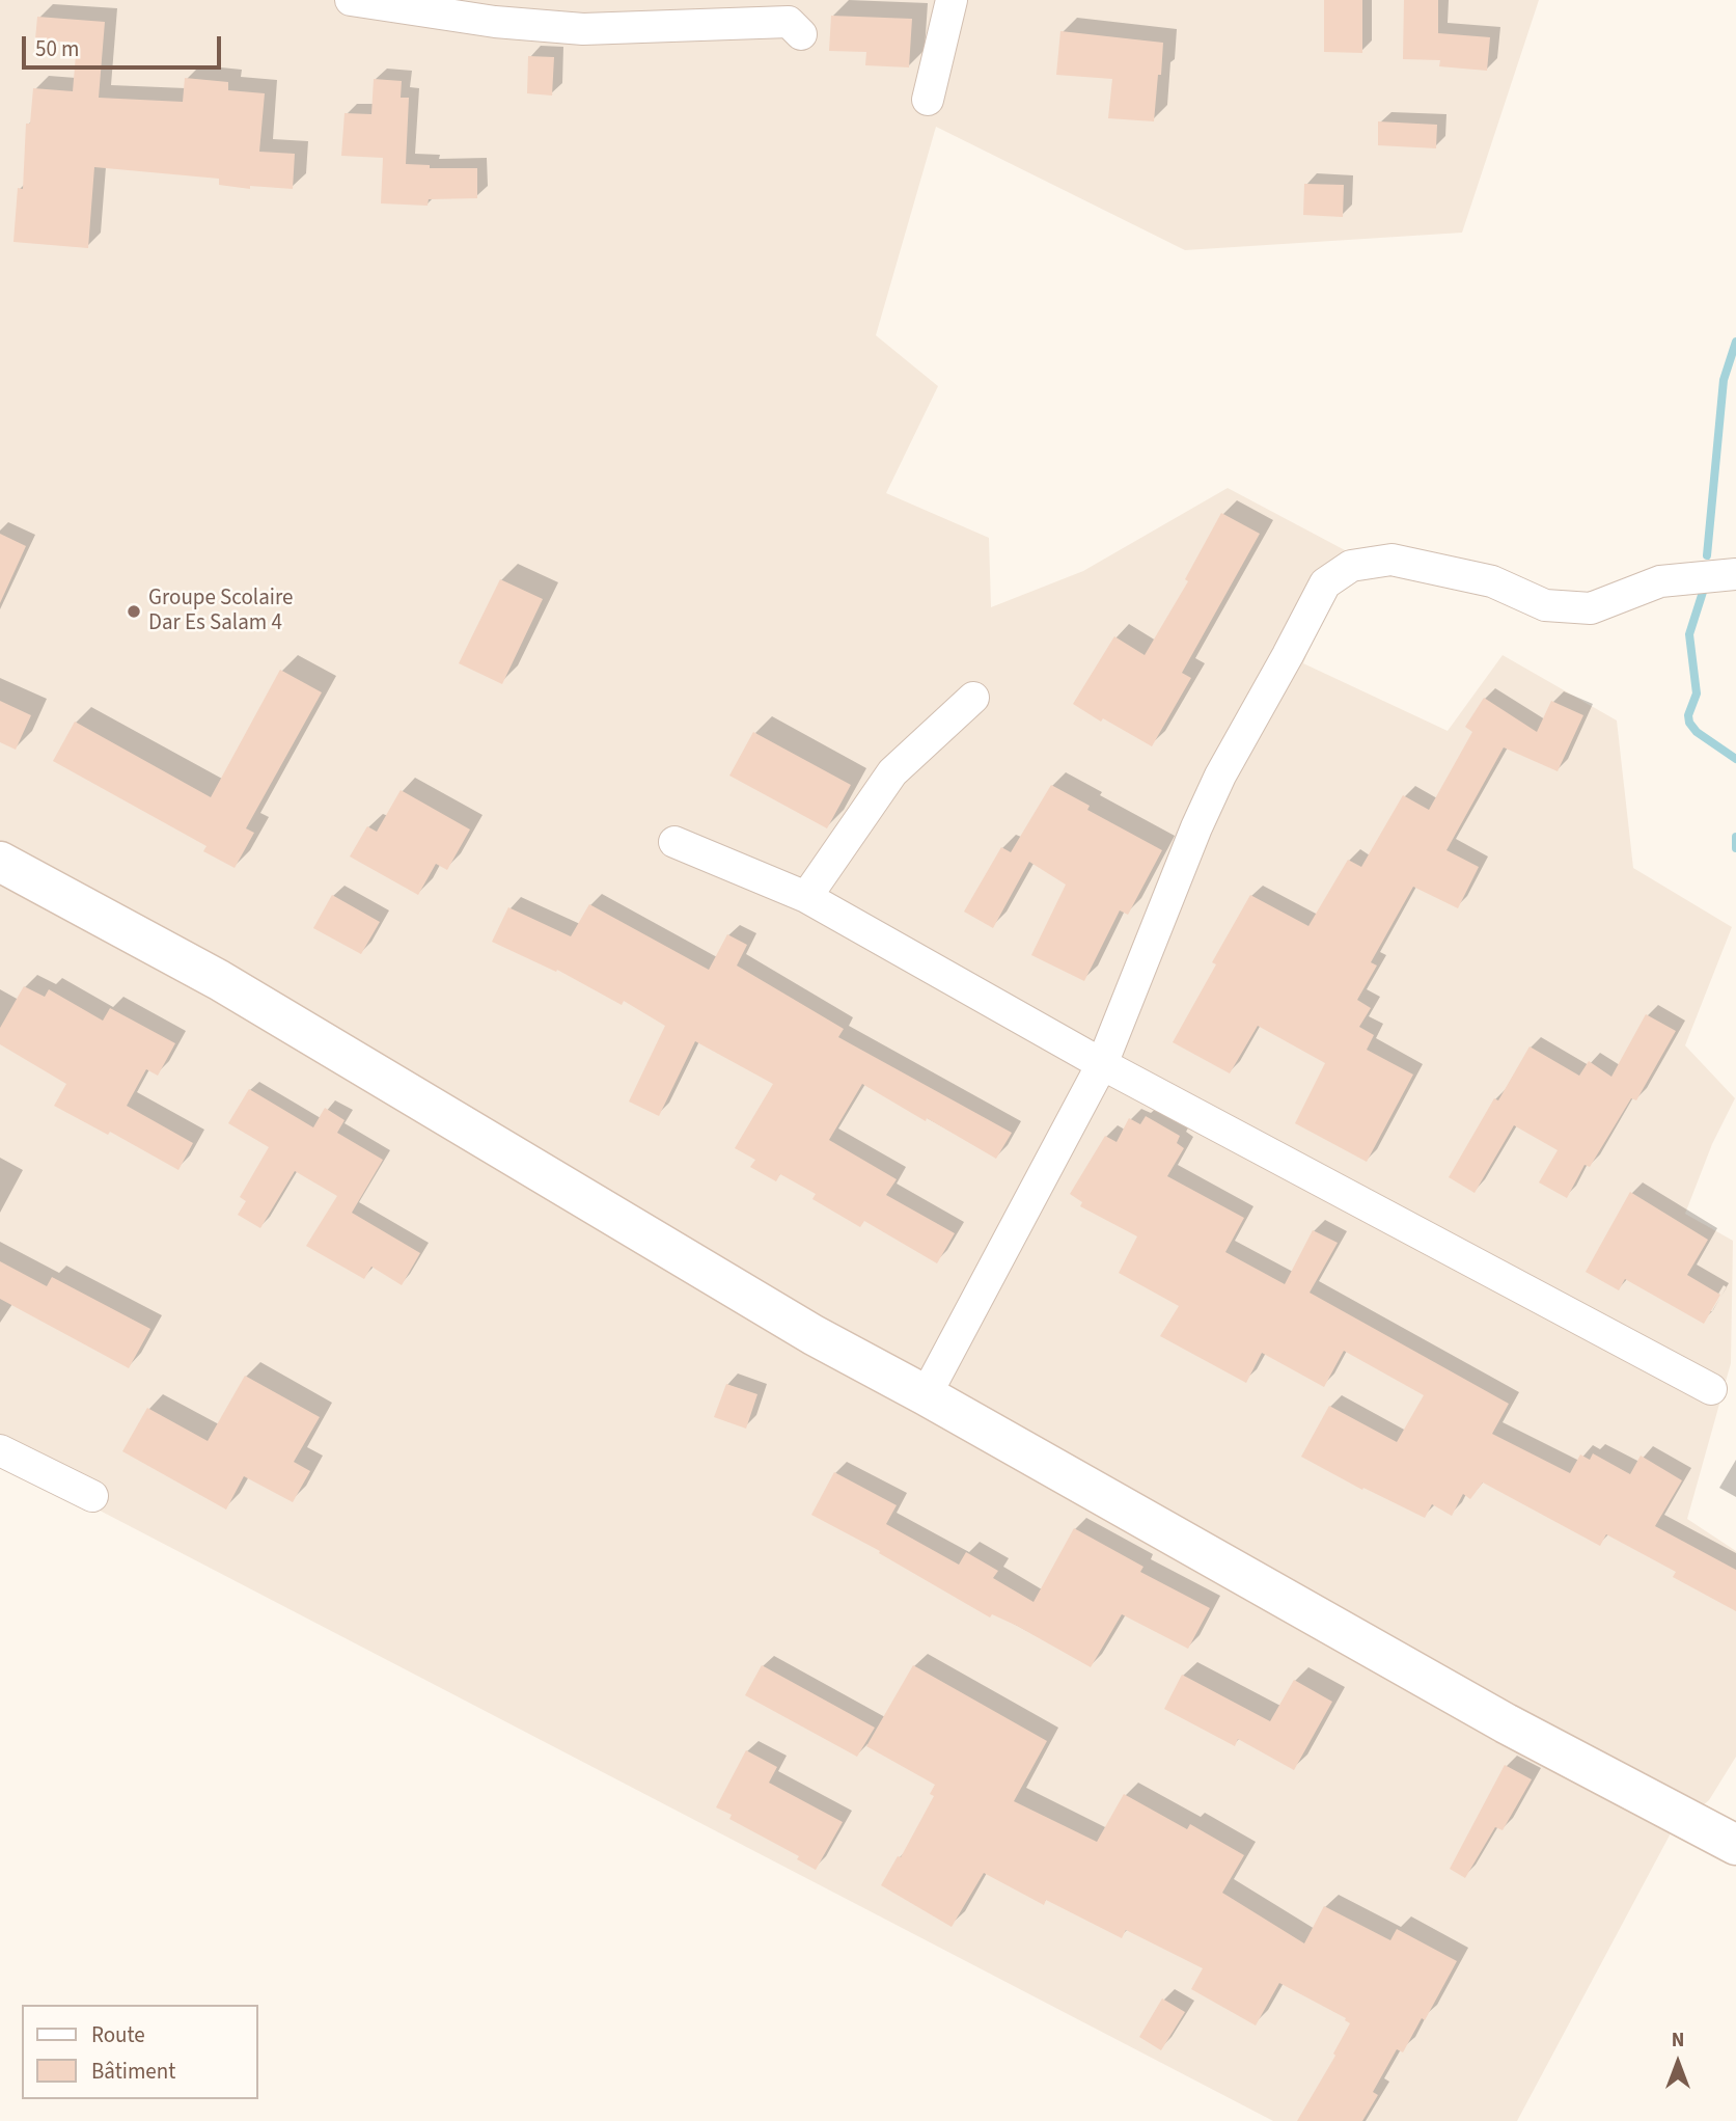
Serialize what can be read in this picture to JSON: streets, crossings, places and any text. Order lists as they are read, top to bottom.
{
  "places": ["Groupe Scolaire Dar Es Salam 4"],
  "legend": ["Route", "Bâtiment"],
  "scale_bar": "50 m",
  "north": "top"
}
